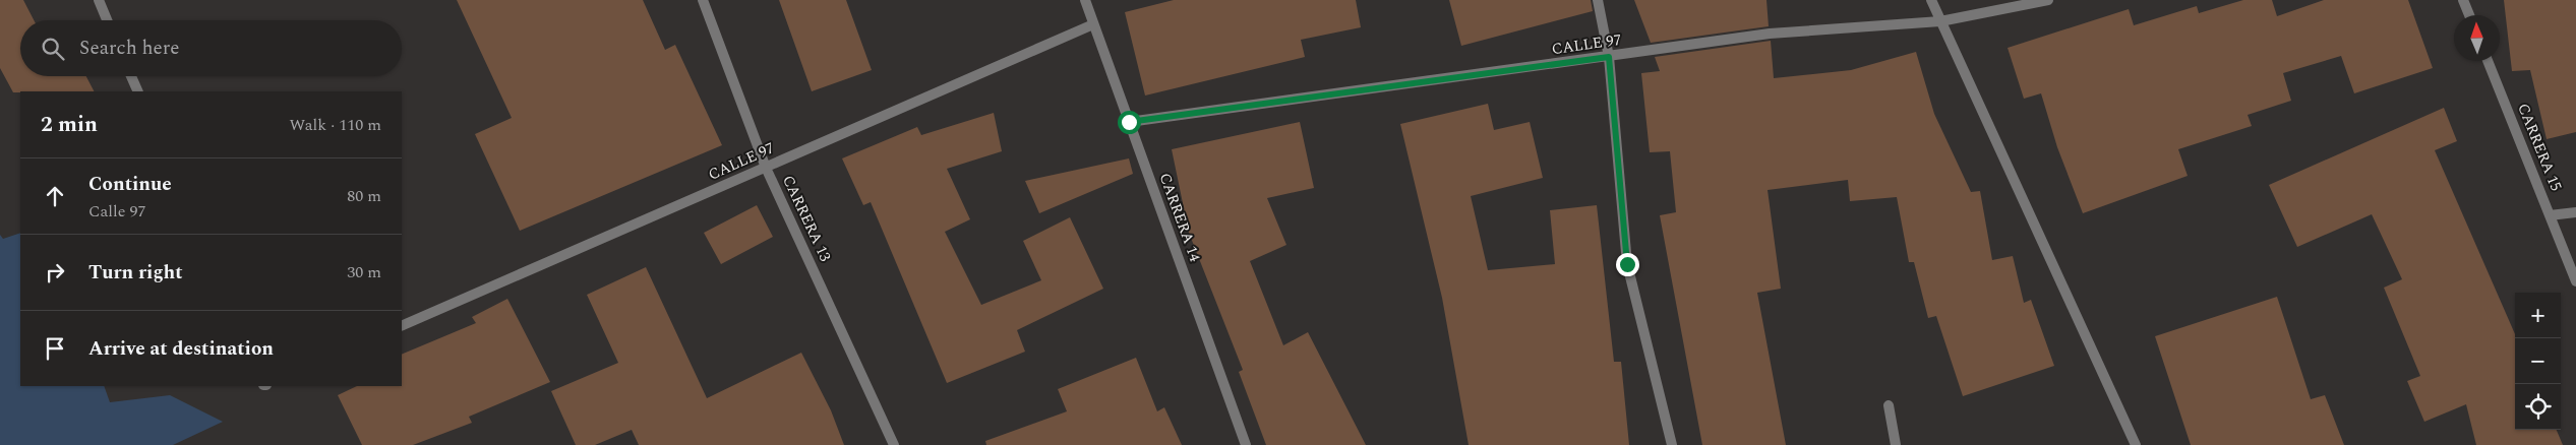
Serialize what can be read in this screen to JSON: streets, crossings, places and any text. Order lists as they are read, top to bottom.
{
  "streets": {
    "street": [
      "CALLE 97",
      "CARRERA 15",
      "CARRERA 14",
      "CARRERA 13"
    ]
  },
  "crossings": [
    ["CALLE 97", "CARRERA 14"],
    ["CALLE 97", "CARRERA 13"]
  ],
  "north": "top",
  "page": {
    "search": "Search here",
    "heading": ["2 min", "Walk · 110 m"],
    "list": [
      ["Continue", "Calle 97", "80 m"],
      ["Turn right", "30 m"],
      "Arrive at destination"
    ],
    "map_buttons": ["+", "−"]
  }
}
